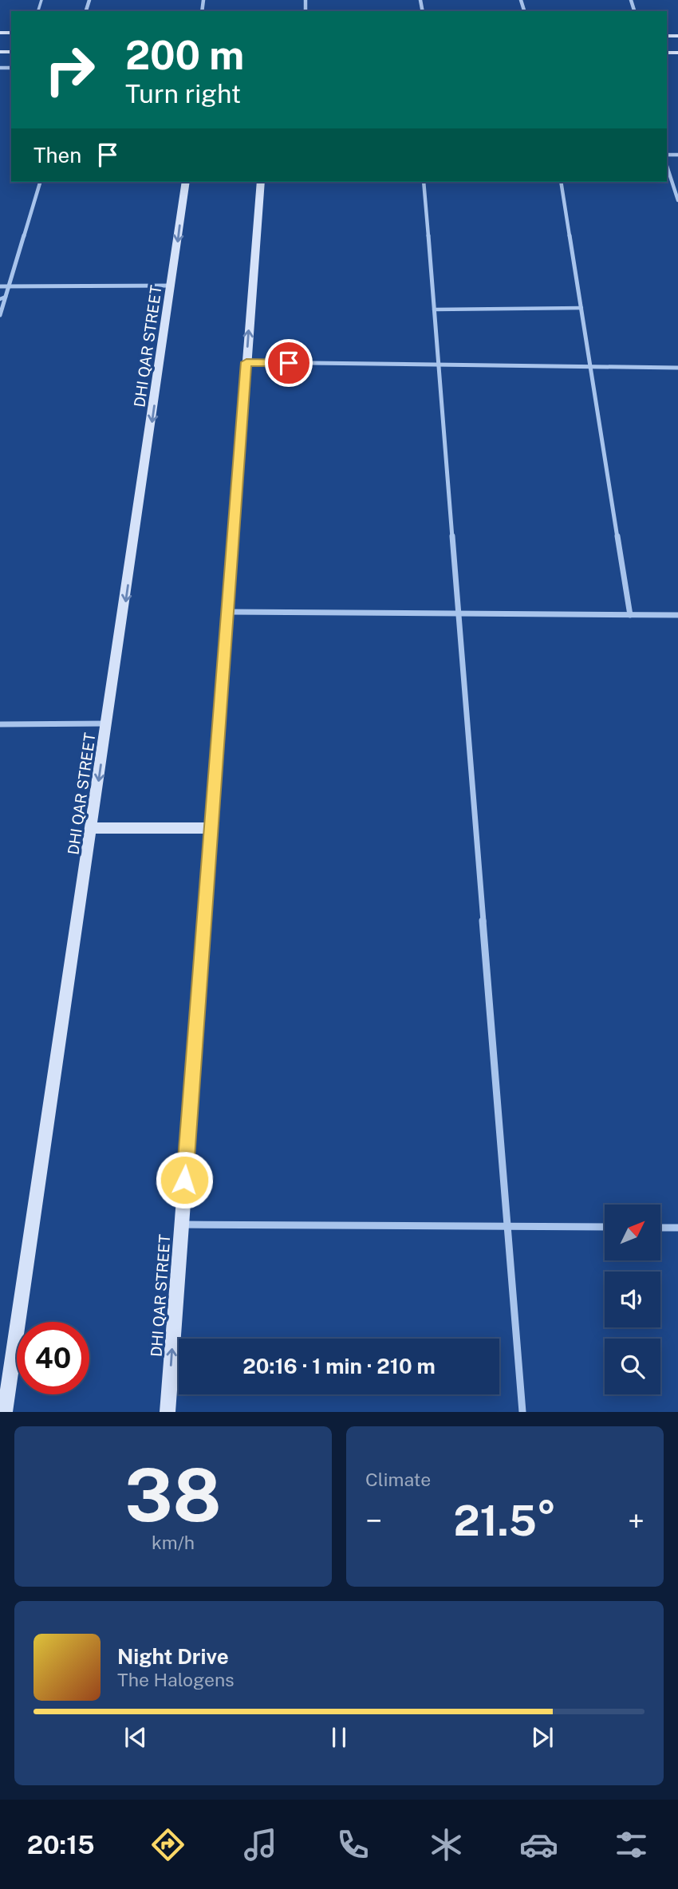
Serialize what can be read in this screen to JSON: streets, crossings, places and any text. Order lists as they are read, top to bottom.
{
  "streets": {
    "street": ["DHI QAR STREET"]
  },
  "north": "top right",
  "page": {
    "turn": ["200 m", "Turn right"],
    "then": "Then",
    "limit": "40",
    "trip": "20:16 · 1 min · 210 m",
    "tile": [
      ["38", "km/h"],
      "Climate"
    ],
    "heat": ["−", "21.5°", "+"],
    "song": ["Night Drive", "The Halogens"],
    "tabs": "20:15"
  }
}
